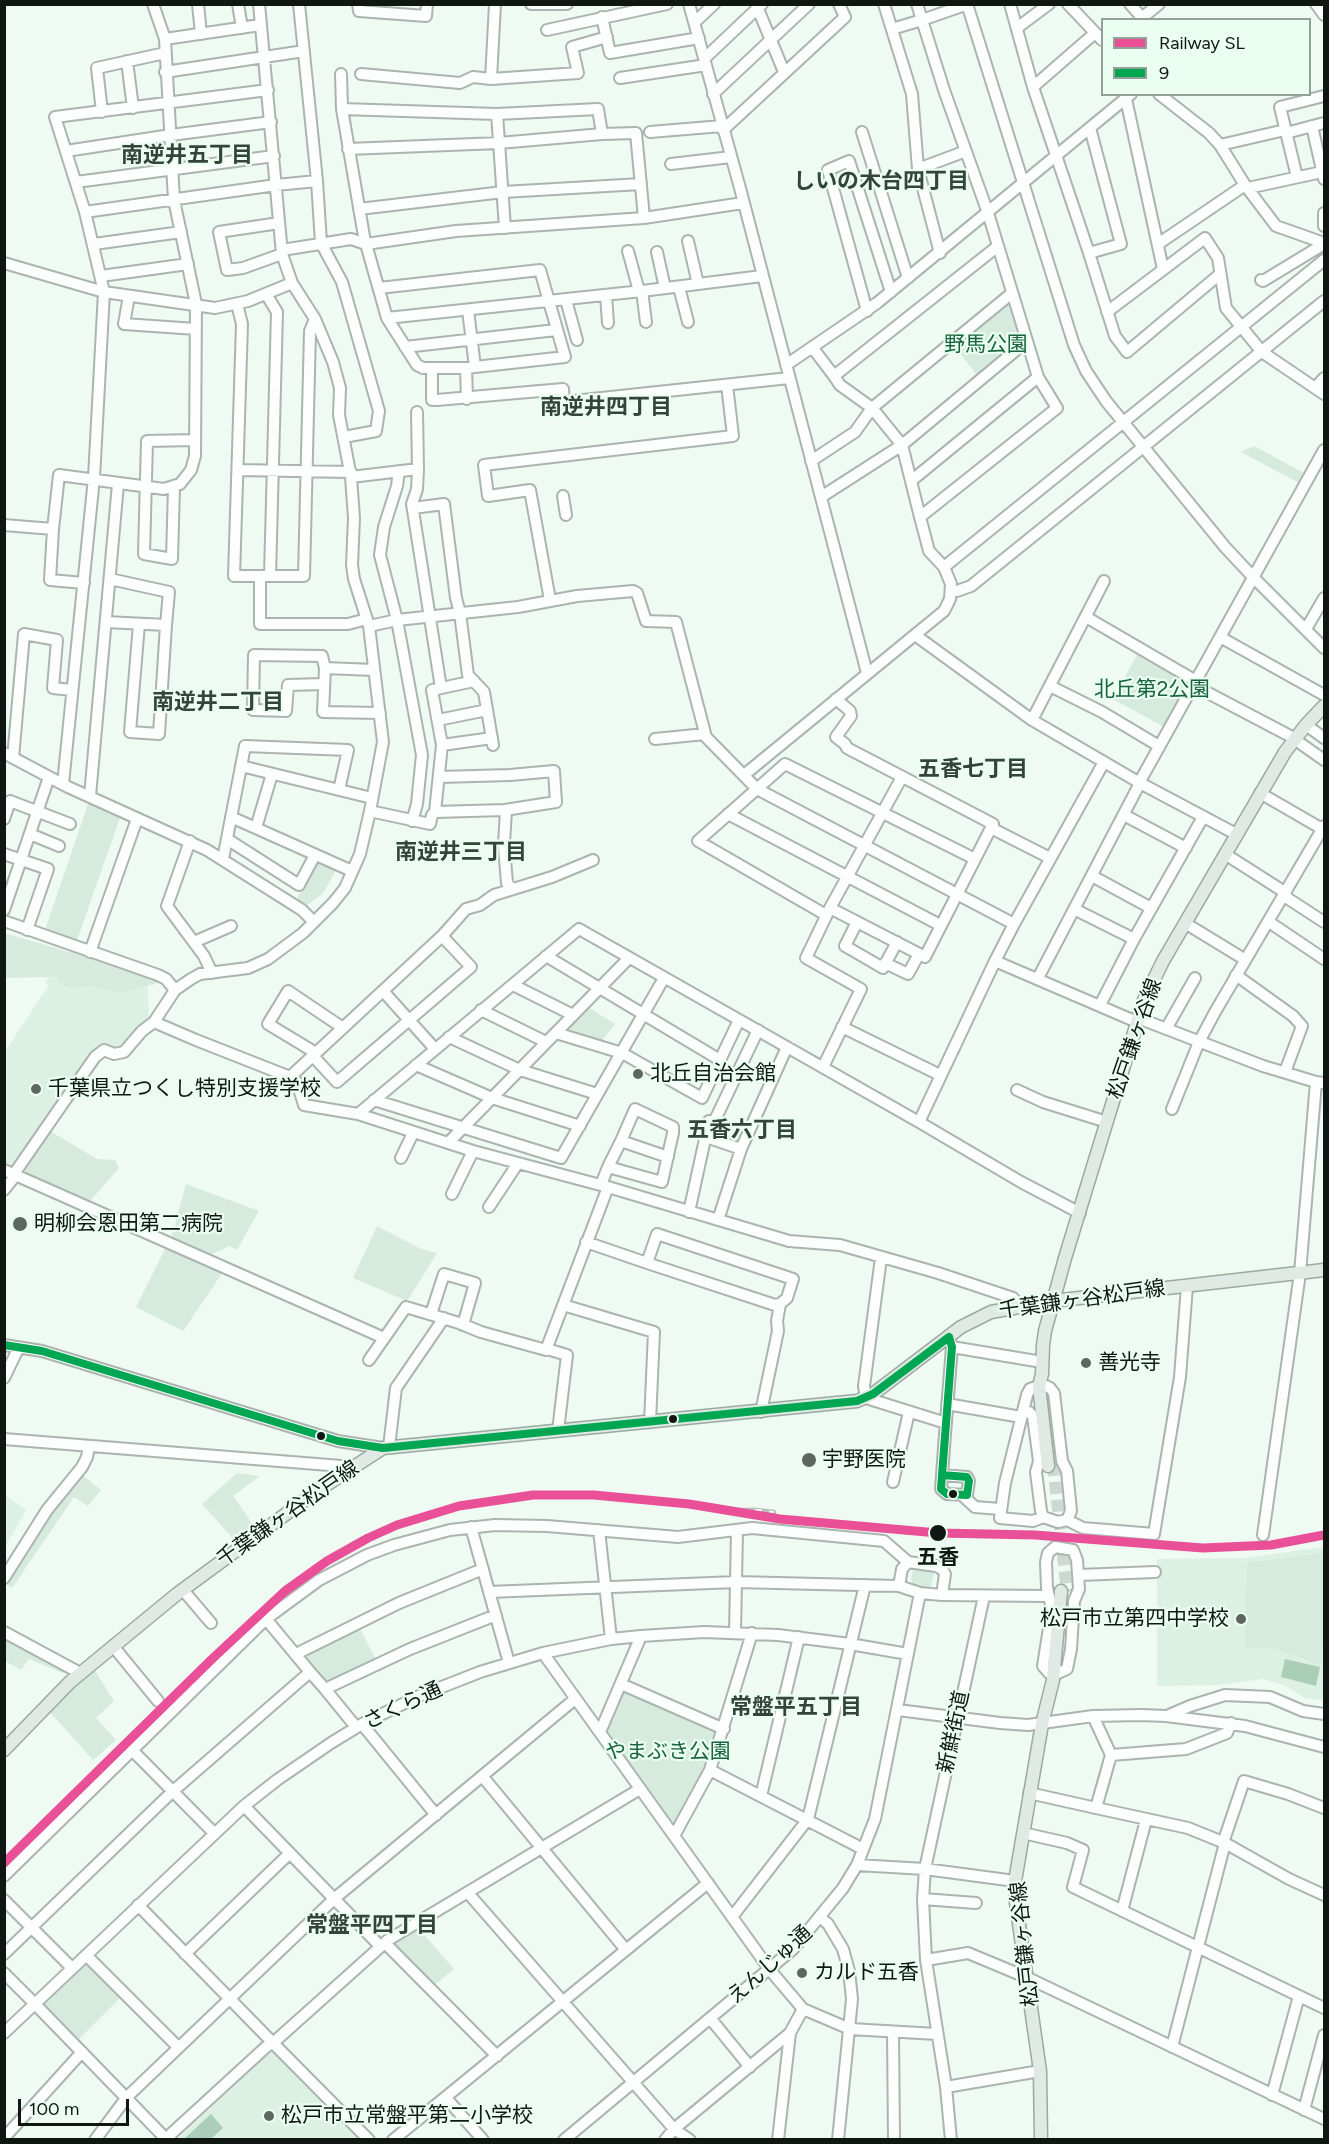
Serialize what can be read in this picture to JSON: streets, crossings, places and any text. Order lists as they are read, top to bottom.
{
  "streets": {
    "main road": ["松戸鎌ヶ谷線", "千葉鎌ヶ谷松戸線"],
    "street": ["さくら通", "新鮮街道", "えんじゅ通"]
  },
  "crossings": [
    ["松戸鎌ヶ谷線", "千葉鎌ヶ谷松戸線"],
    ["さくら通", "えんじゅ通"]
  ],
  "districts": [
    "南逆井五丁目",
    "しいの木台四丁目",
    "南逆井四丁目",
    "南逆井二丁目",
    "五香七丁目",
    "南逆井三丁目",
    "五香六丁目",
    "常盤平五丁目",
    "常盤平四丁目"
  ],
  "parks": ["野馬公園", "北丘第2公園", "やまぶき公園"],
  "places": [
    "北丘自治会館",
    "千葉県立つくし特別支援学校",
    "明柳会恩田第二病院",
    "善光寺",
    "宇野医院",
    "五香",
    "松戸市立第四中学校",
    "カルド五香",
    "松戸市立常盤平第二小学校"
  ],
  "lines": ["transit line 9", "rail line SL"],
  "legend": ["Railway SL", "9"],
  "scale_bar": "100 m"
}
